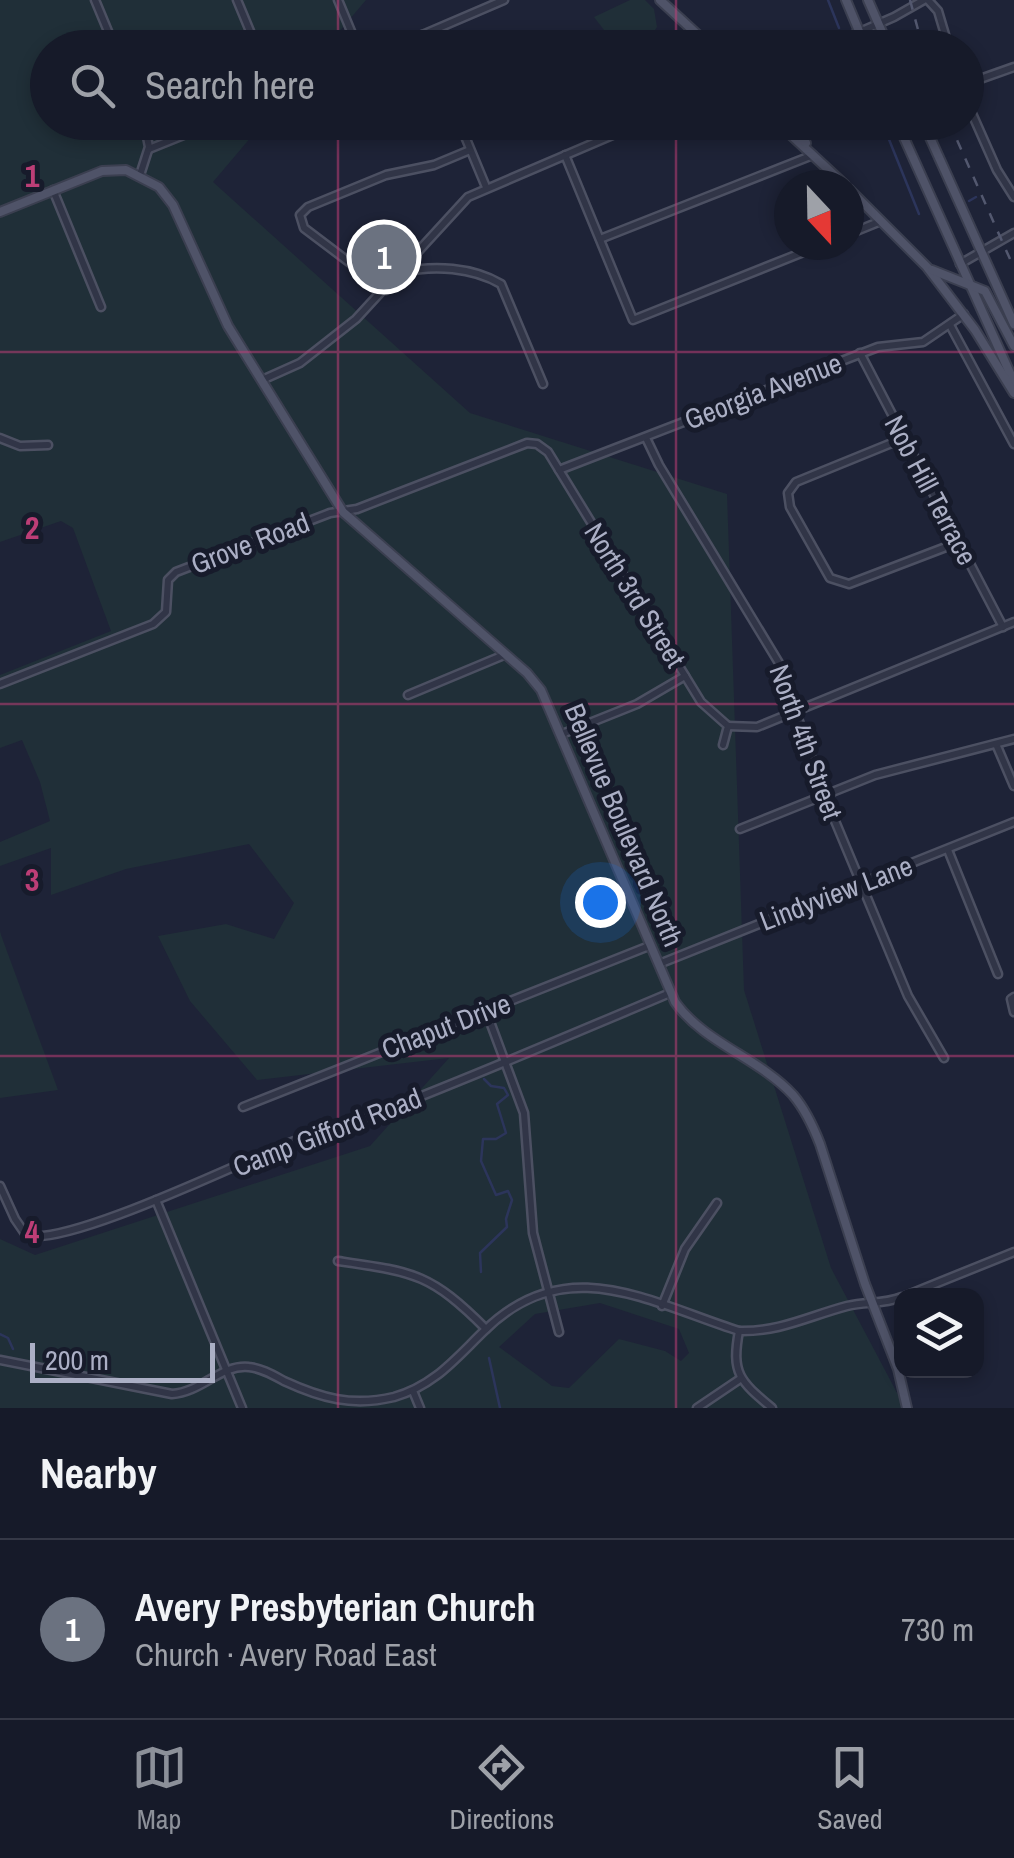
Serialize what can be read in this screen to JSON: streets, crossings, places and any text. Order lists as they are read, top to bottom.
{
  "streets": {
    "main road": ["Bellevue Boulevard North"],
    "street": [
      "Georgia Avenue",
      "Nob Hill Terrace",
      "Grove Road",
      "North 3rd Street",
      "North 4th Street",
      "Lindyview Lane",
      "Chaput Drive",
      "Camp Gifford Road"
    ]
  },
  "crossings": [
    ["Georgia Avenue", "Nob Hill Terrace"],
    ["Georgia Avenue", "North 3rd Street"],
    ["Georgia Avenue", "North 4th Street"],
    ["Grove Road", "North 3rd Street"],
    ["Grove Road", "Bellevue Boulevard North"],
    ["North 4th Street", "Lindyview Lane"],
    ["Bellevue Boulevard North", "Lindyview Lane"],
    ["Bellevue Boulevard North", "Chaput Drive"],
    ["Bellevue Boulevard North", "Camp Gifford Road"]
  ],
  "scale_bar": "200 m",
  "north": "bottom",
  "page": {
    "search": "Search here",
    "pins": "1",
    "scale": "200 m",
    "heading": "Nearby",
    "list": [
      {
        "mark": "1",
        "name": "Avery Presbyterian Church",
        "note": "Church · Avery Road East",
        "value": "730 m"
      }
    ],
    "nav": ["Map", "Directions", "Saved"]
  },
  "grid": {
    "rows": [
      "1",
      "2",
      "3",
      "4"
    ]
  }
}
